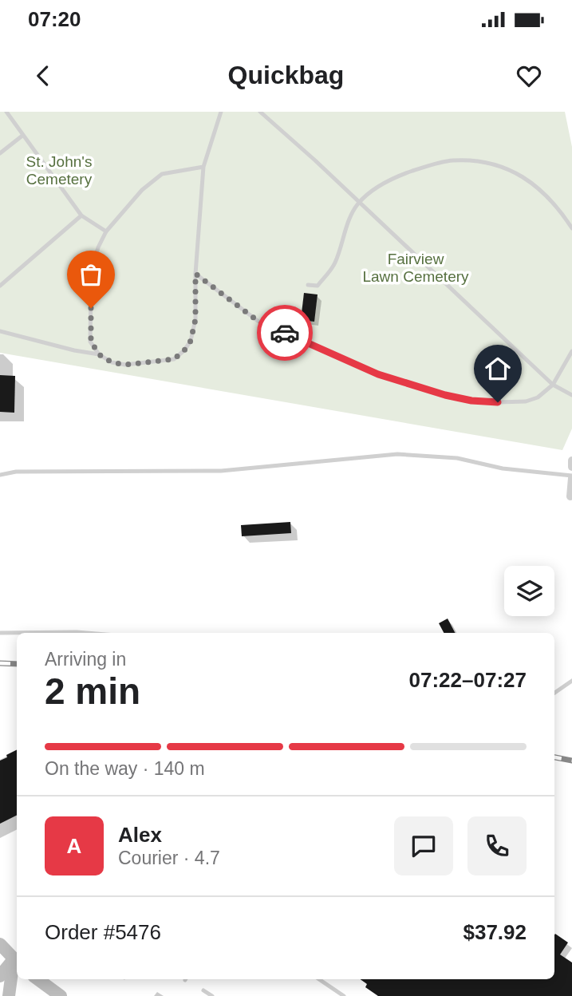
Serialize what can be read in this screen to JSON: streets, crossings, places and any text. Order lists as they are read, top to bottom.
{
  "parks": ["St. John's Cemetery", "Fairview Lawn Cemetery"],
  "page": {
    "status": "07:20",
    "header": "Quickbag",
    "heading": ["2 min", "Arriving in", "07:22–07:27"],
    "panel": [
      "Alex",
      "Courier · 4.7",
      "Order #5476",
      "$37.92"
    ],
    "bar": "On the way · 140 m",
    "round": "A"
  }
}
